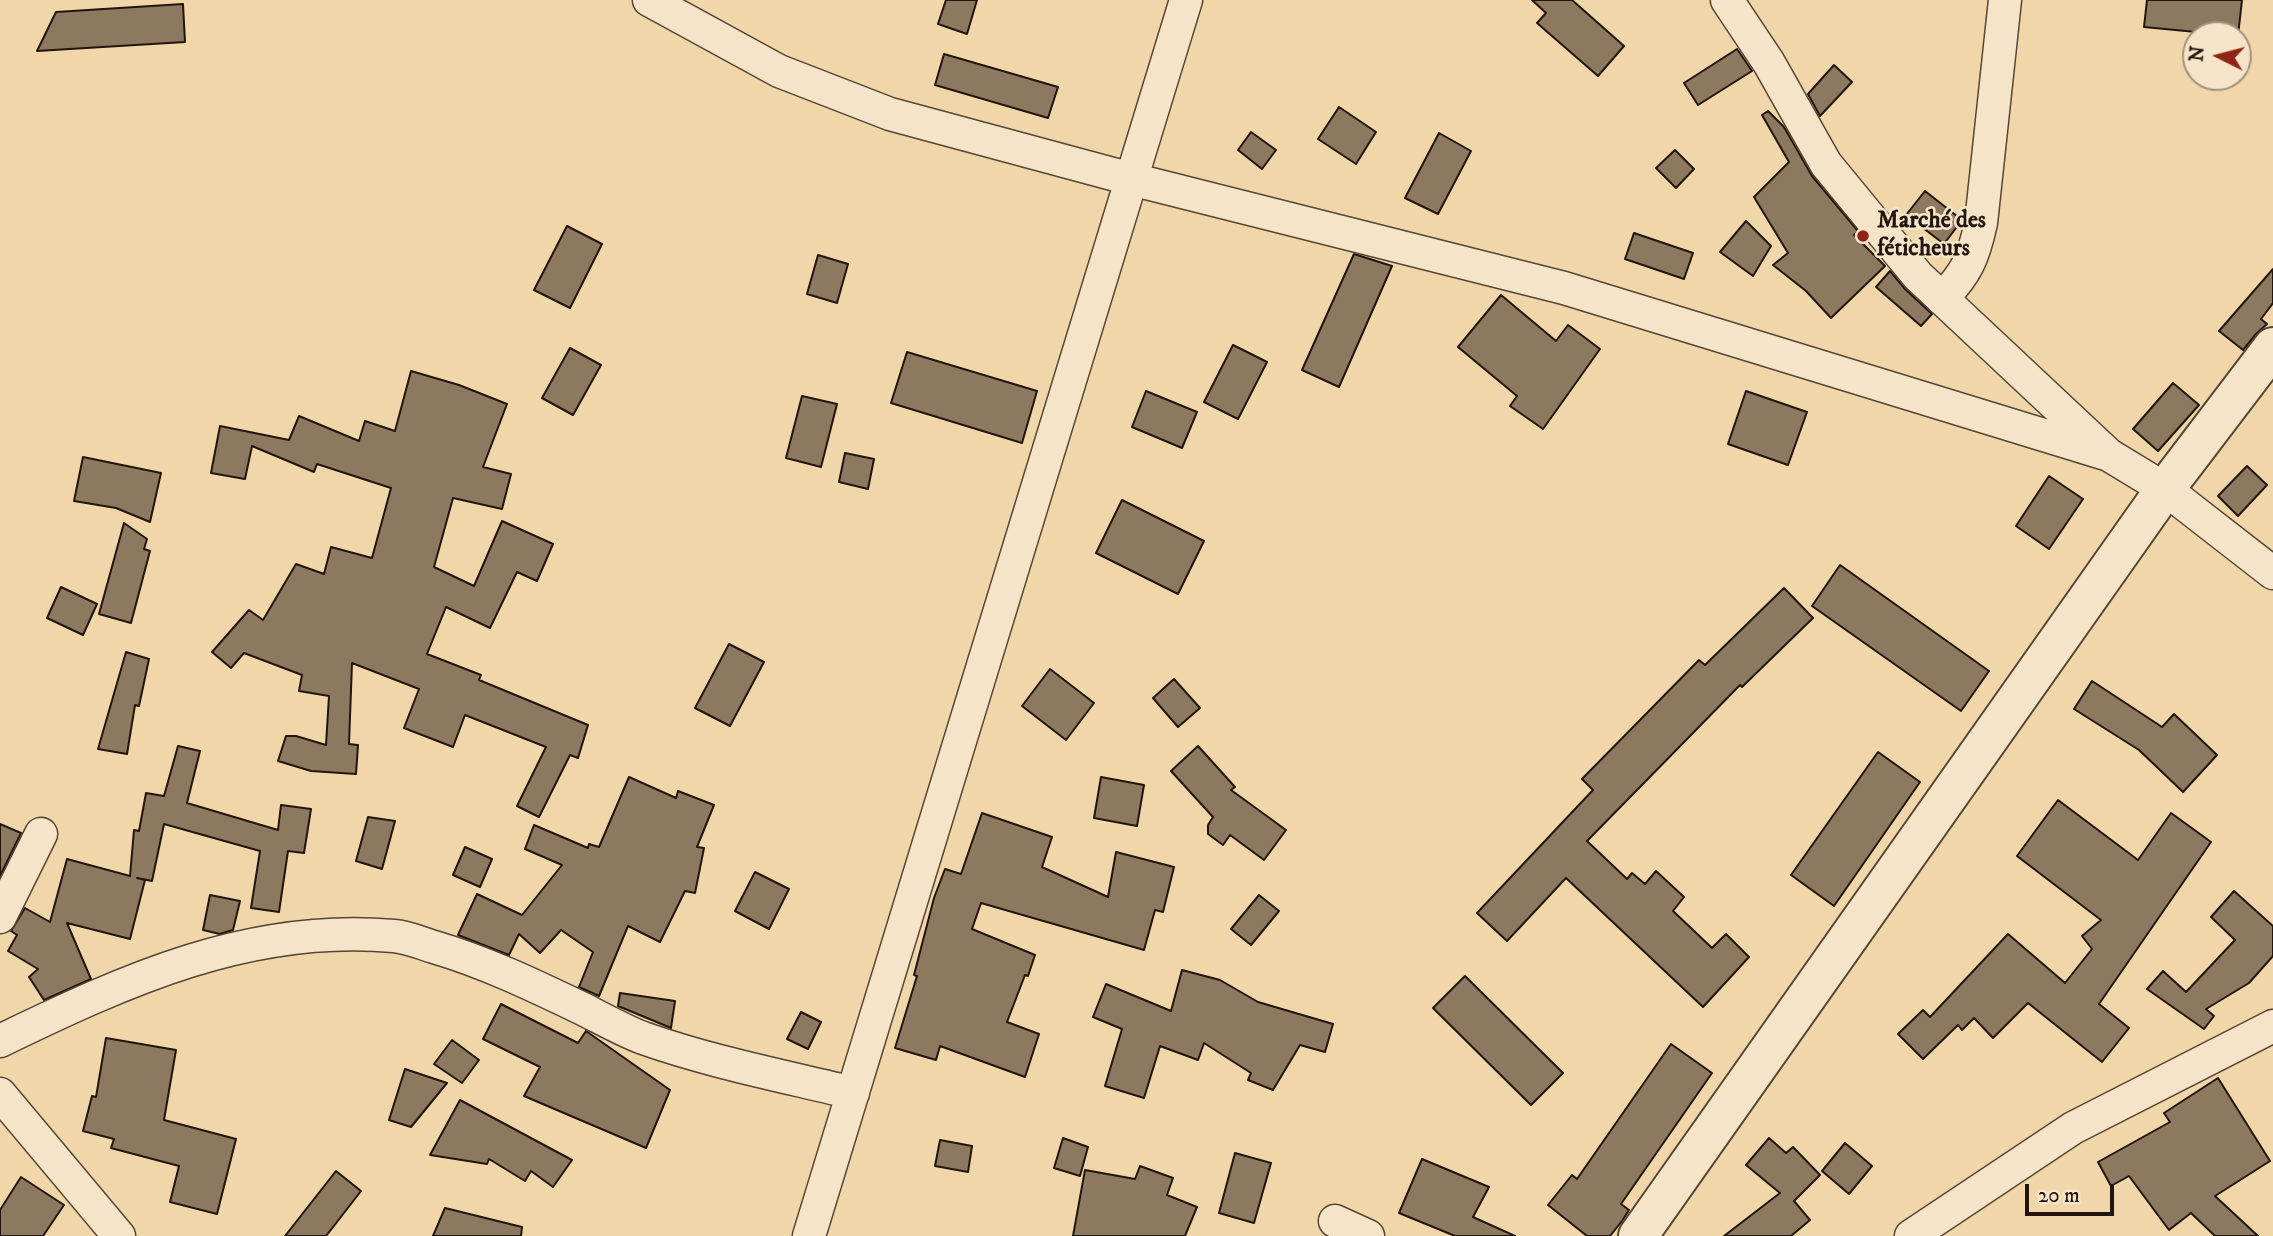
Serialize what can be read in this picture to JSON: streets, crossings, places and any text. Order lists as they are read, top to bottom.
{
  "places": ["Marché des féticheurs"],
  "scale_bar": "20 m",
  "north": "left"
}
